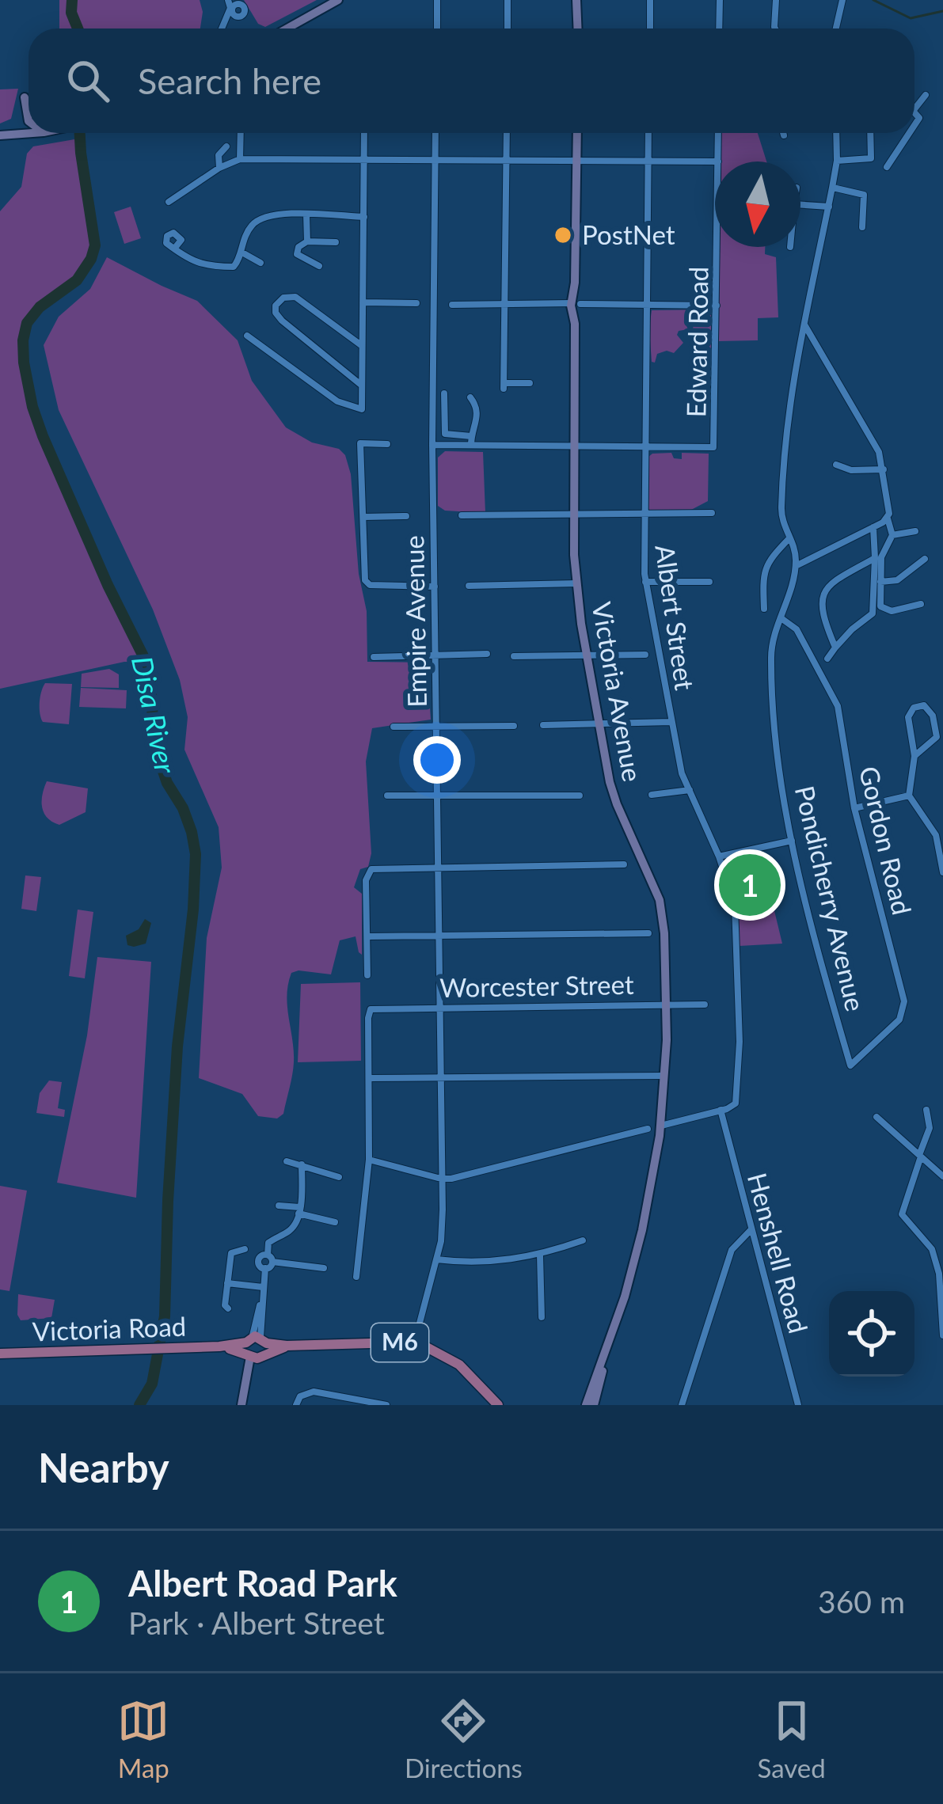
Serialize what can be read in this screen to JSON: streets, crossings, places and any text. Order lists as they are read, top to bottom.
{
  "streets": {
    "main road": ["Victoria Road", "M6"],
    "street": [
      "Edward Road",
      "Albert Street",
      "Empire Avenue",
      "Victoria Avenue",
      "Gordon Road",
      "Pondicherry Avenue",
      "Worcester Street",
      "Henshell Road"
    ]
  },
  "crossings": [
    ["Edward Road", "Albert Street"],
    ["Albert Street", "Henshell Road"],
    ["Empire Avenue", "Worcester Street"],
    ["Empire Avenue", "Victoria Road"],
    ["Victoria Avenue", "Worcester Street"],
    ["Gordon Road", "Pondicherry Avenue"]
  ],
  "water": ["Disa River"],
  "places": ["PostNet"],
  "north": "bottom",
  "page": {
    "search": "Search here",
    "pins": "1",
    "heading": "Nearby",
    "list": [
      {
        "mark": "1",
        "name": "Albert Road Park",
        "note": "Park · Albert Street",
        "value": "360 m"
      }
    ],
    "nav": ["Map", "Directions", "Saved"]
  }
}
